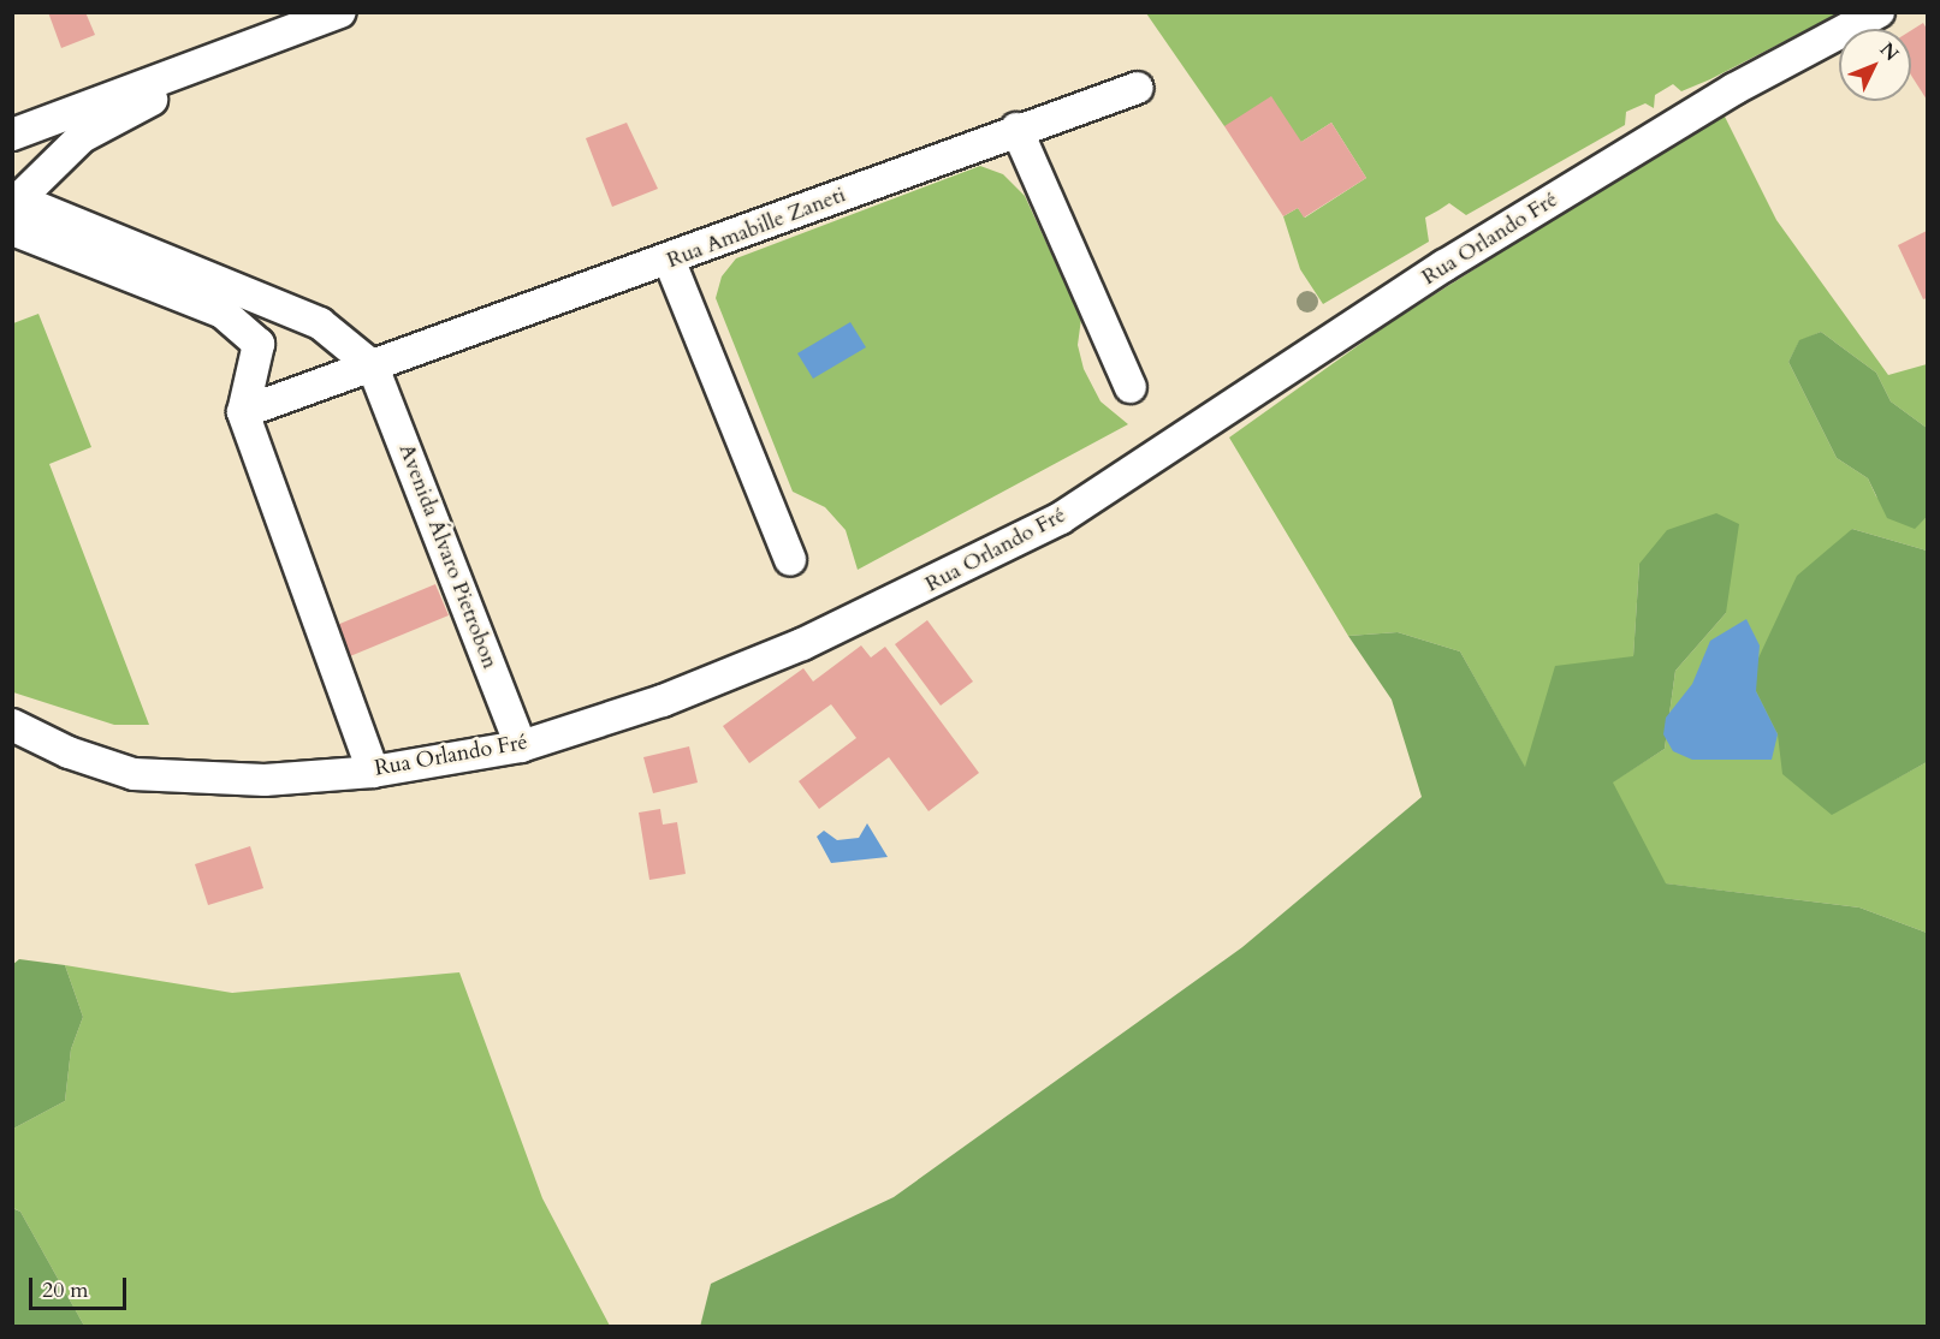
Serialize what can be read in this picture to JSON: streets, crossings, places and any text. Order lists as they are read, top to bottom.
{
  "streets": {
    "street": ["Rua Amabille Zaneti", "Rua Orlando Fré", "Avenida Álvaro Pietrobon"]
  },
  "crossings": [
    ["Rua Amabille Zaneti", "Avenida Álvaro Pietrobon"],
    ["Rua Orlando Fré", "Avenida Álvaro Pietrobon"]
  ],
  "scale_bar": "20 m",
  "north": "top right"
}
